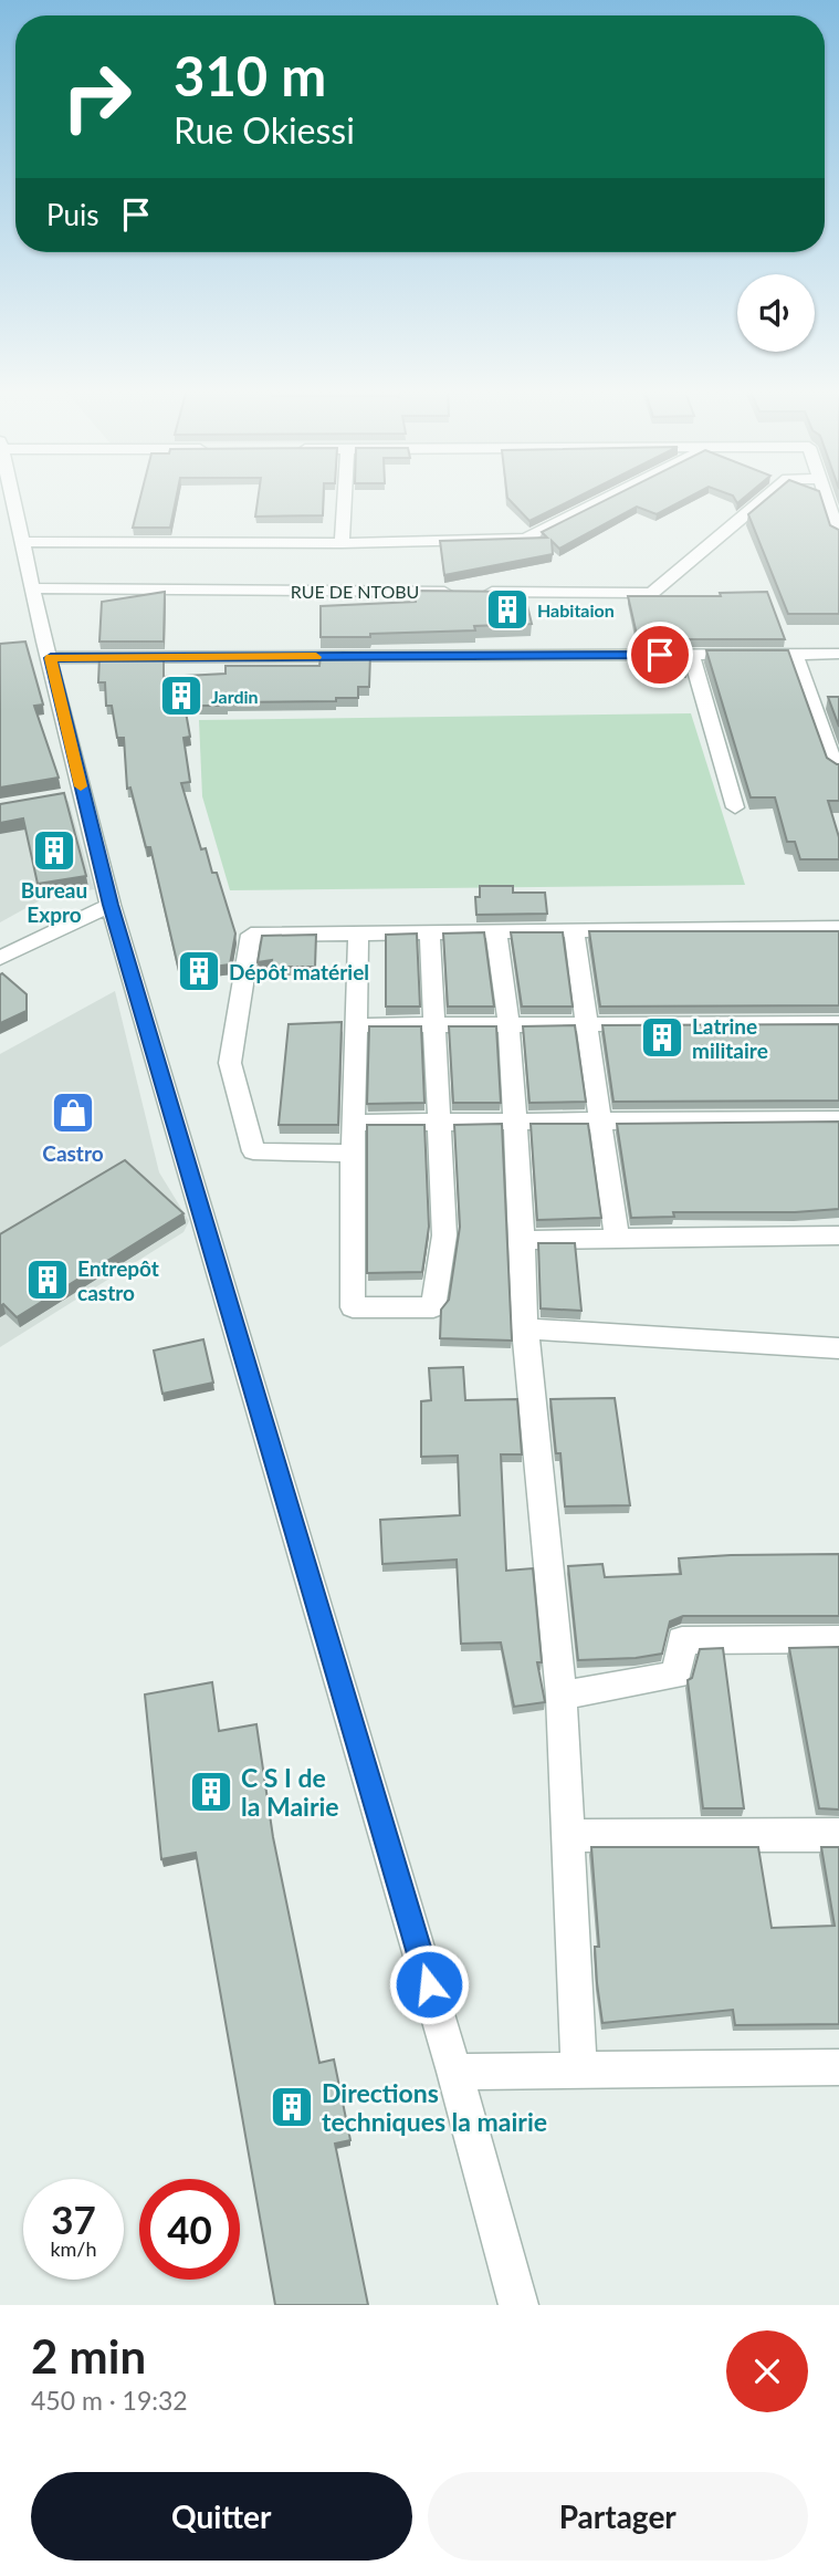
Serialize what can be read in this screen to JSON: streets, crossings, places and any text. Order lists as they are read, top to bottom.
{
  "streets": {
    "street": ["RUE DE NTOBU"]
  },
  "places": {
    "building": [
      "Habitaion",
      "Jardin",
      "Bureau Expro",
      "Dépôt matériel",
      "Latrine militaire",
      "Entrepôt castro",
      "C S I de la Mairie",
      "Directions techniques la mairie"
    ],
    "shop": ["Castro"]
  },
  "page": {
    "turn": ["310 m", "Rue Okiessi"],
    "then": "Puis",
    "speed": "37 km/h",
    "limit": "40",
    "heading": ["2 min", "450 m · 19:32"],
    "buttons": ["Quitter", "Partager"]
  }
}
